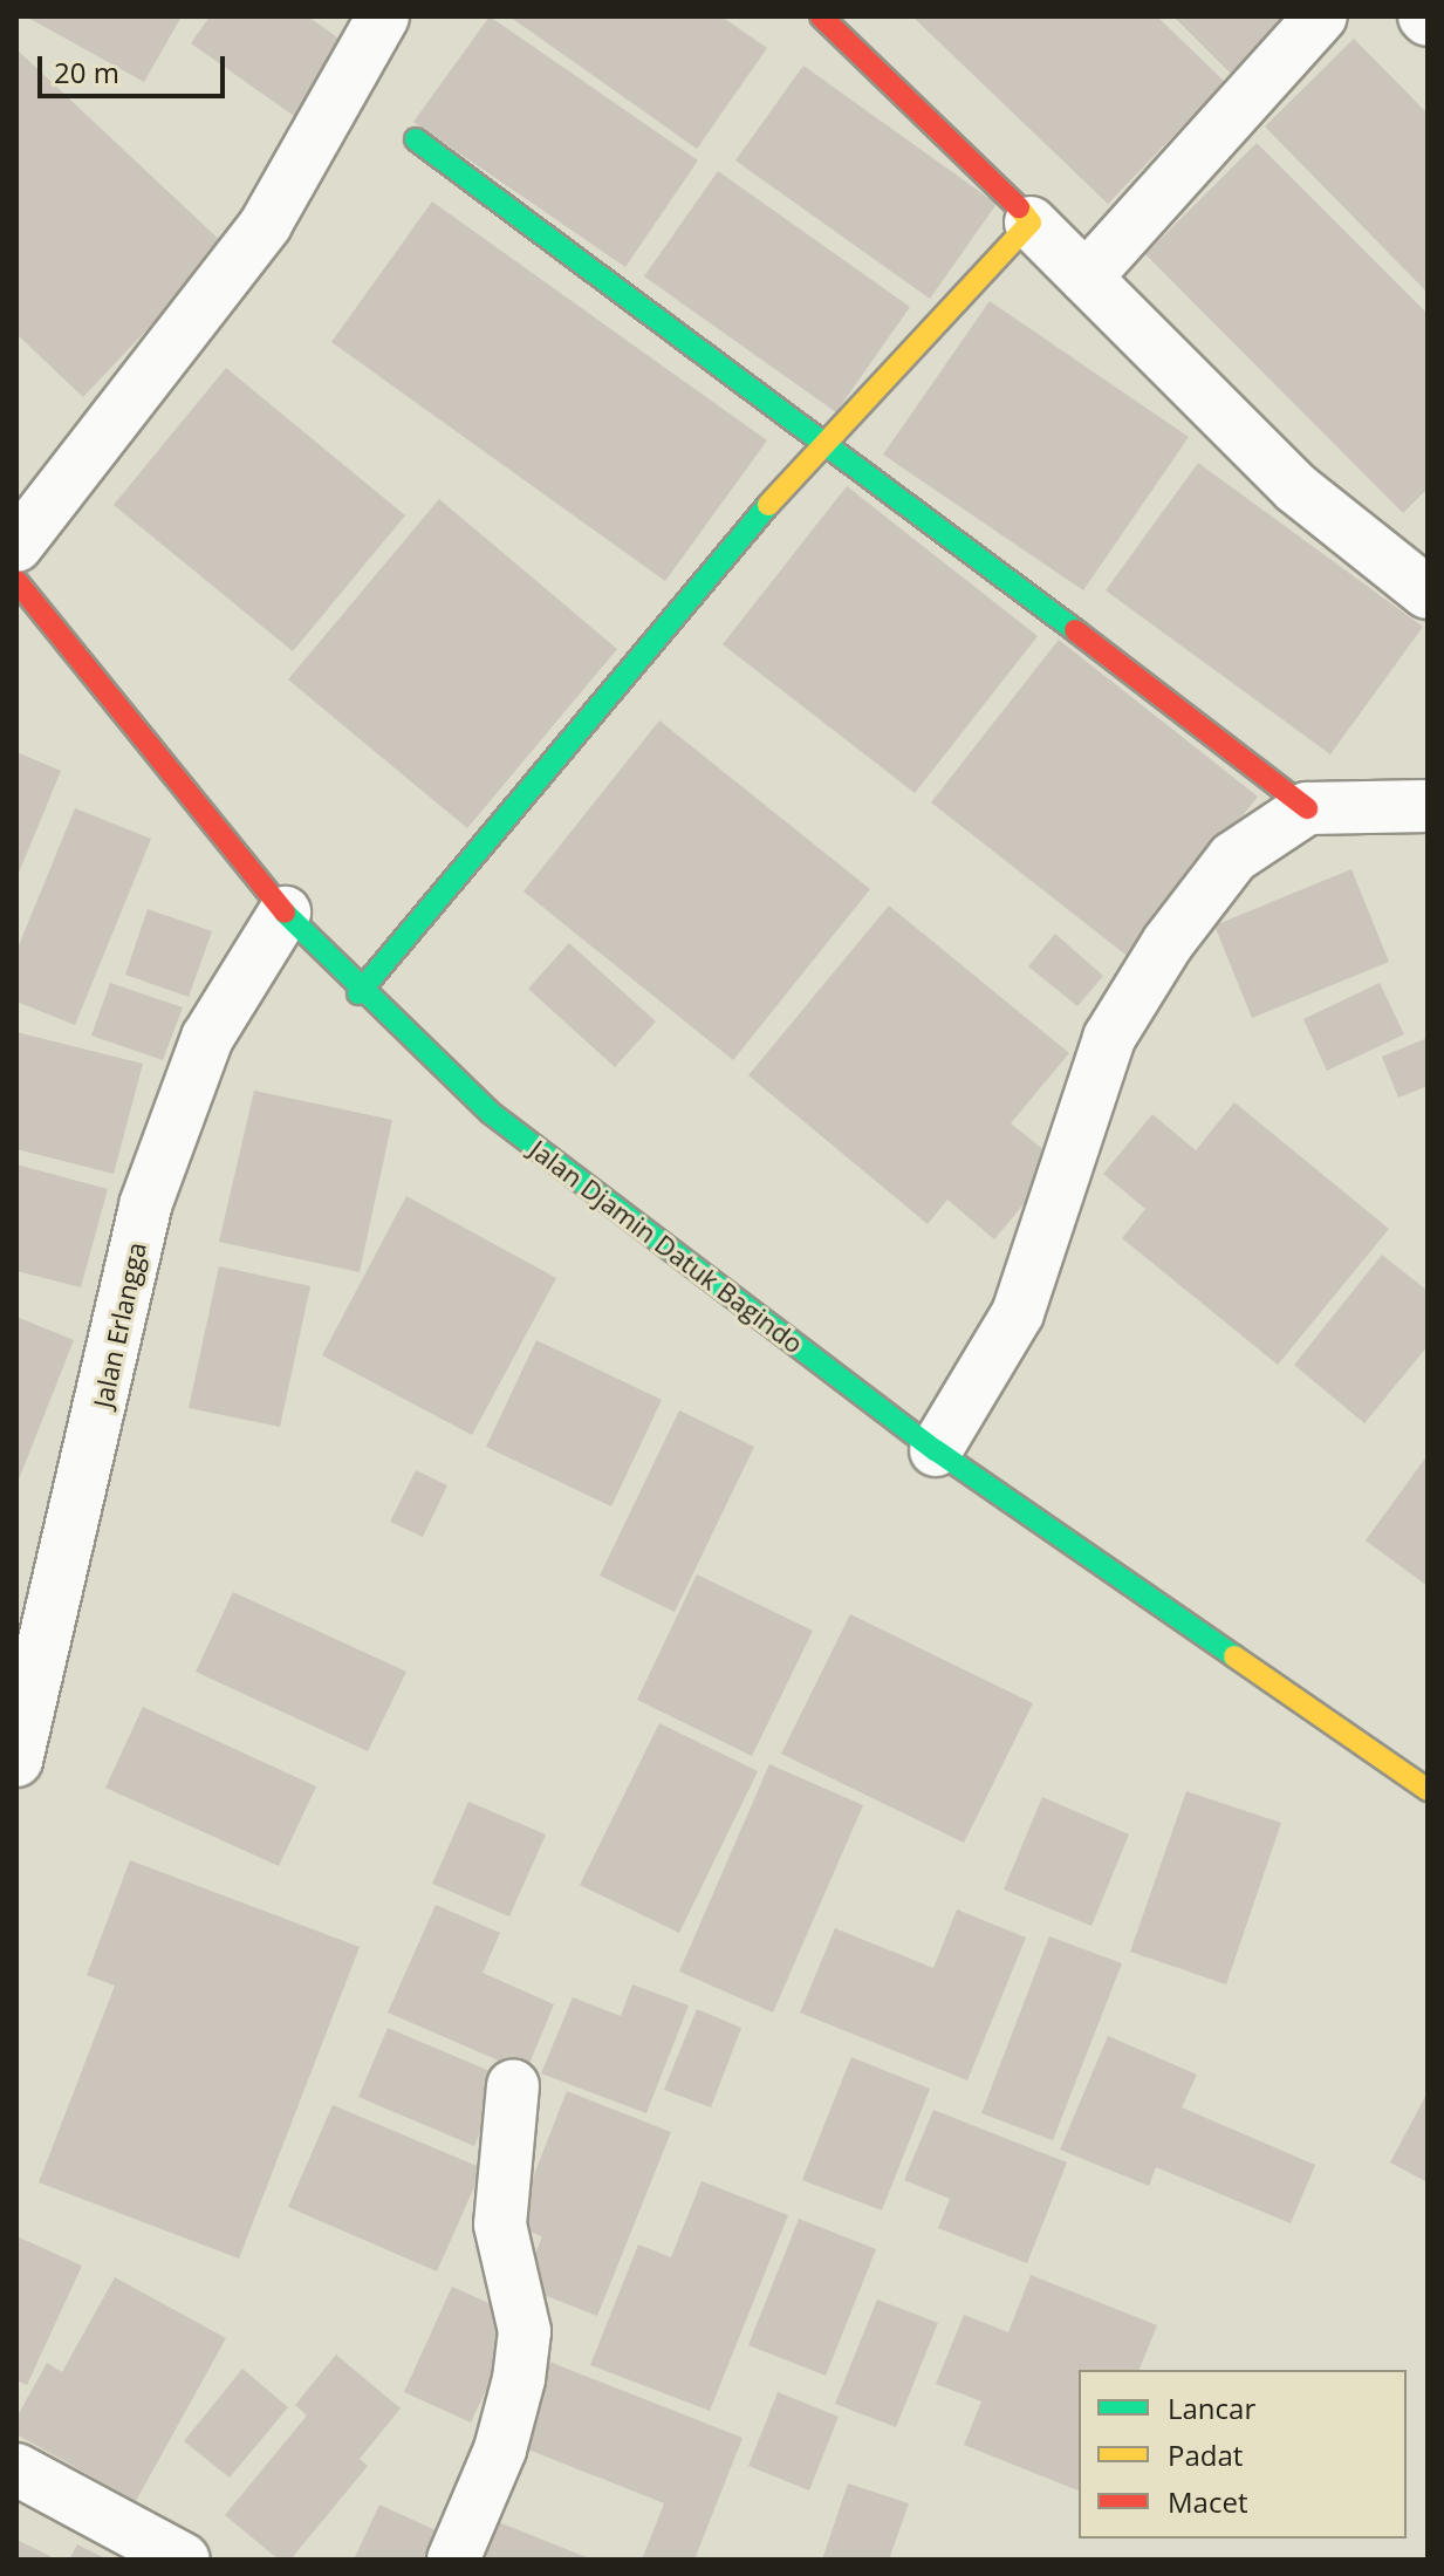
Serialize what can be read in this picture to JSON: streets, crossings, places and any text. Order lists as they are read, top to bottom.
{
  "streets": {
    "street": ["Jalan Djamin Datuk Bagindo", "Jalan Erlangga"]
  },
  "crossings": [
    ["Jalan Djamin Datuk Bagindo", "Jalan Erlangga"]
  ],
  "legend": ["Lancar", "Padat", "Macet"],
  "scale_bar": "20 m"
}
